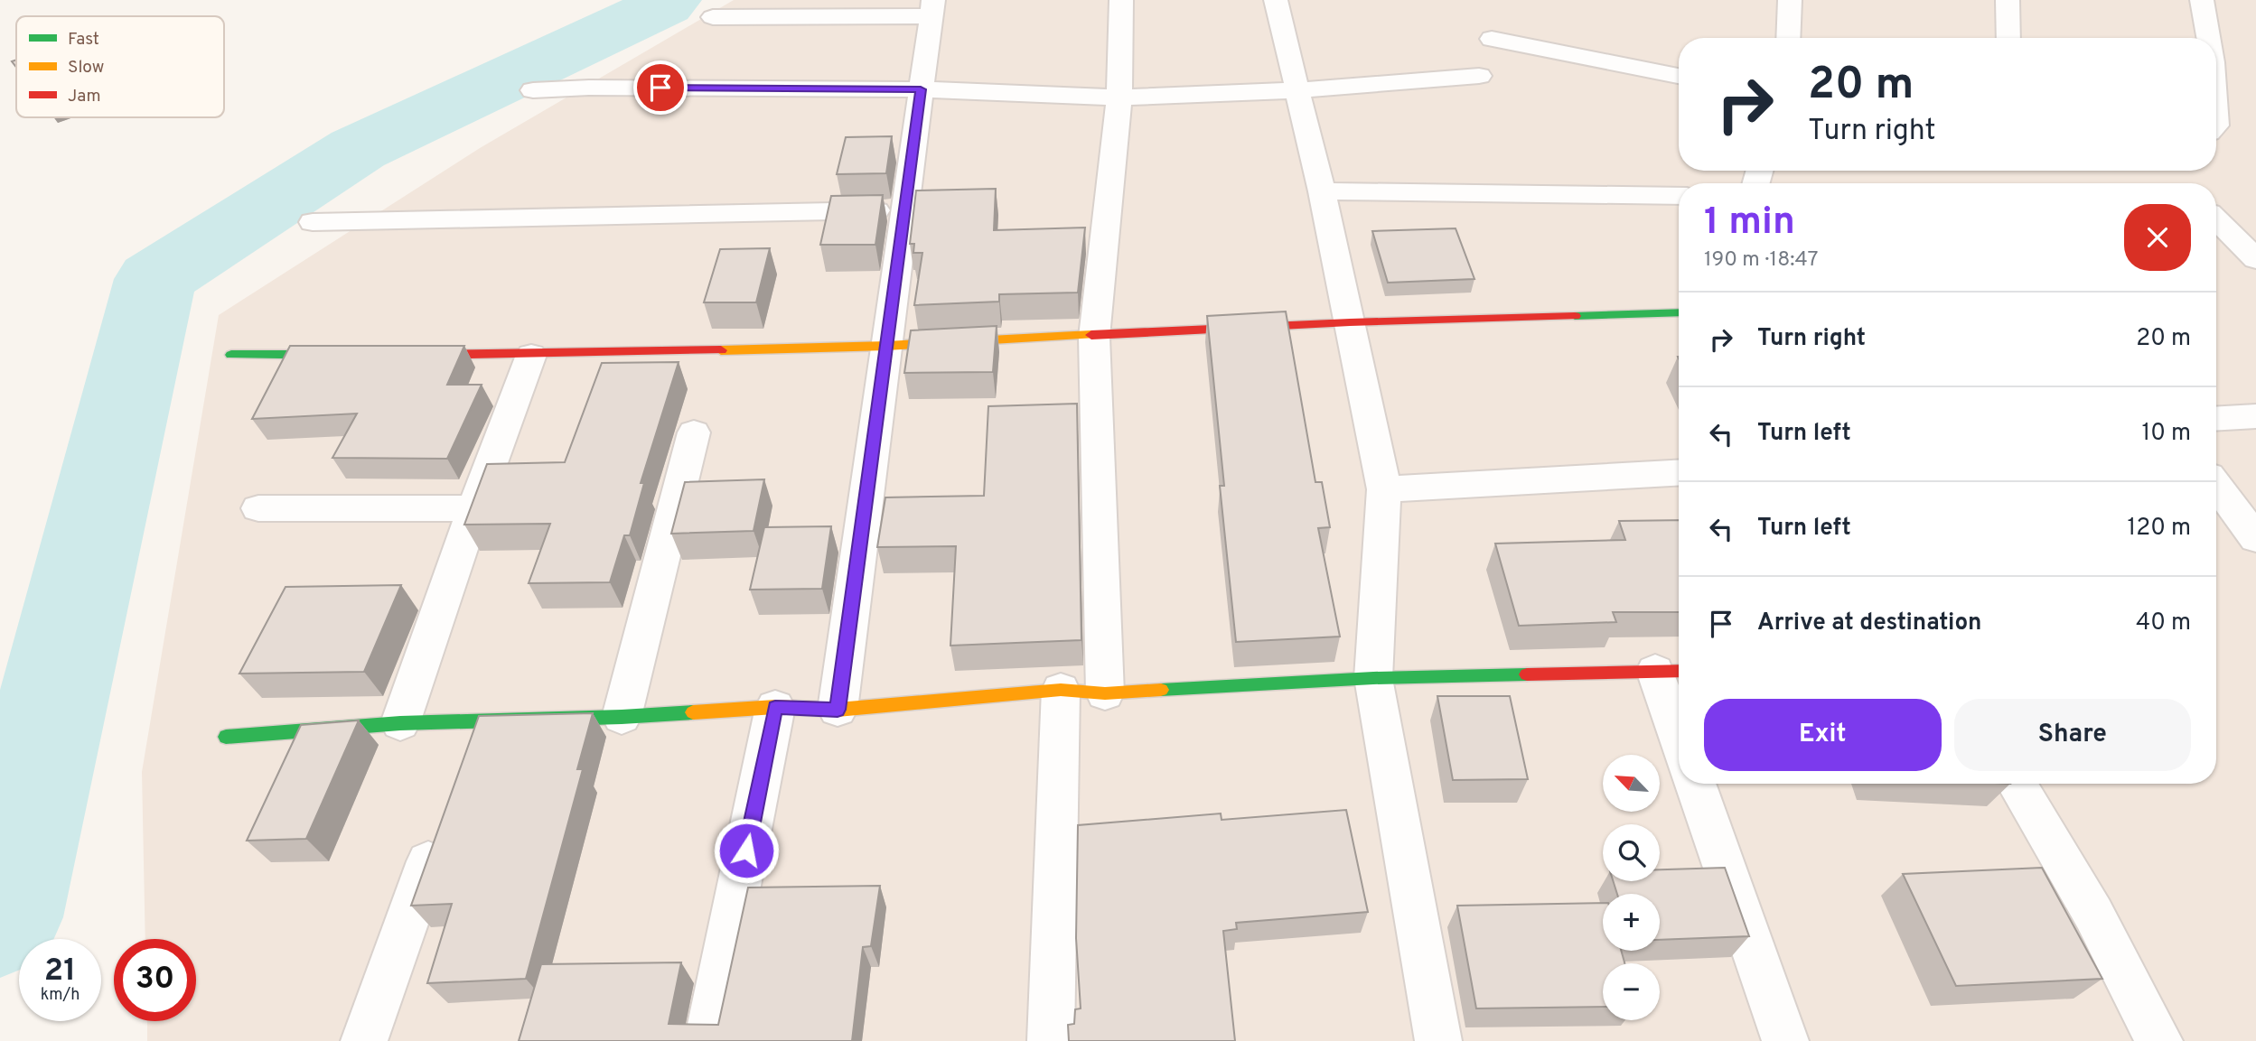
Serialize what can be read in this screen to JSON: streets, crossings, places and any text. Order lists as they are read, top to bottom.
{
  "legend": ["Fast", "Slow", "Jam"],
  "north": "top left",
  "page": {
    "turn": ["20 m", "Turn right"],
    "heading": ["1 min", "190 m · 18:47"],
    "list": [
      {
        "name": "Turn right",
        "value": "20 m"
      },
      {
        "name": "Turn left",
        "value": "10 m"
      },
      {
        "name": "Turn left",
        "value": "120 m"
      },
      {
        "name": "Arrive at destination",
        "value": "40 m"
      }
    ],
    "buttons": ["Exit", "Share"],
    "map_buttons": ["+", "−"],
    "speed": "21 km/h",
    "limit": "30"
  }
}
